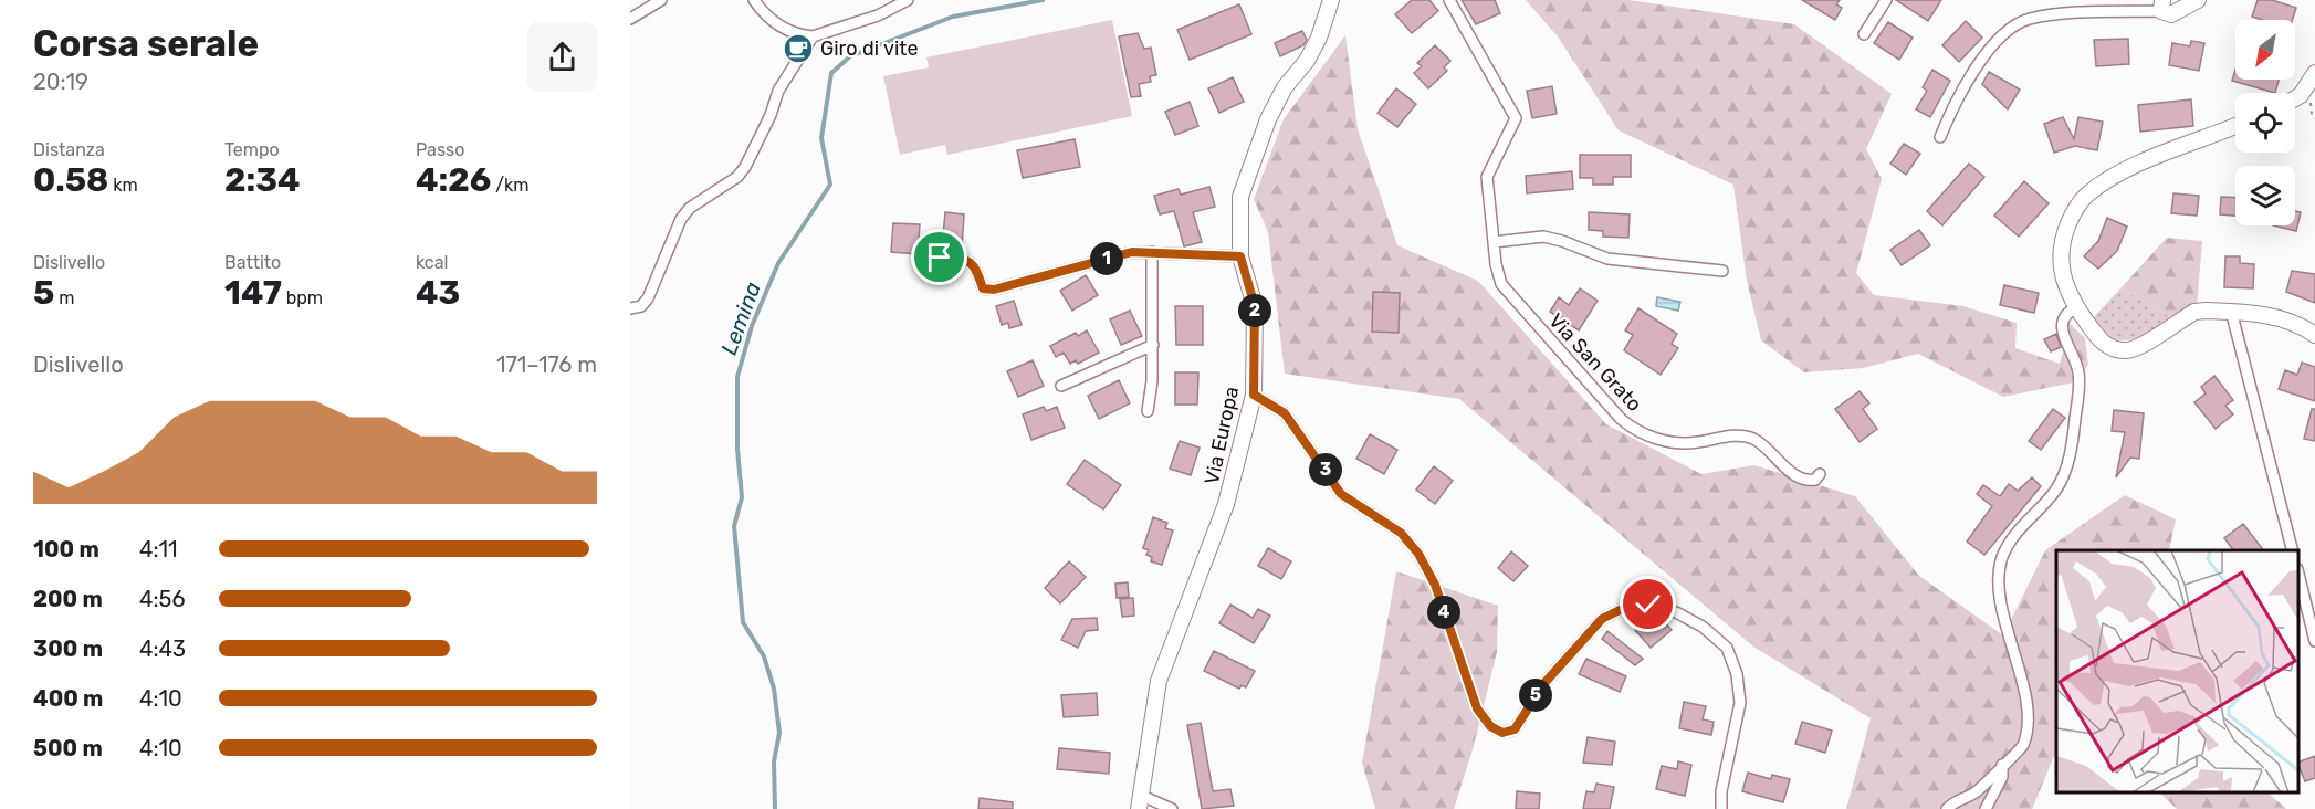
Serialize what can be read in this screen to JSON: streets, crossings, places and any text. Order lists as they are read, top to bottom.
{
  "streets": {
    "street": ["Via San Grato", "Via Europa"]
  },
  "water": ["Lemina"],
  "places": {
    "cafe": ["Giro di vite"]
  },
  "north": "bottom left",
  "page": {
    "heading": ["Corsa serale", "20:19"],
    "stats": [
      ["Distanza", "0.58 km"],
      ["Tempo", "2:34"],
      ["Passo", "4:26 /km"],
      ["Dislivello", "5 m"],
      ["Battito", "147 bpm"],
      ["kcal", "43"]
    ],
    "pins": [
      "1",
      "2",
      "3",
      "4",
      "5"
    ],
    "chart": ["Dislivello", "171–176 m"],
    "list": [
      {
        "name": "100 m",
        "note": "4:11"
      },
      {
        "name": "200 m",
        "note": "4:56"
      },
      {
        "name": "300 m",
        "note": "4:43"
      },
      {
        "name": "400 m",
        "note": "4:10"
      },
      {
        "name": "500 m",
        "note": "4:10"
      }
    ]
  }
}
